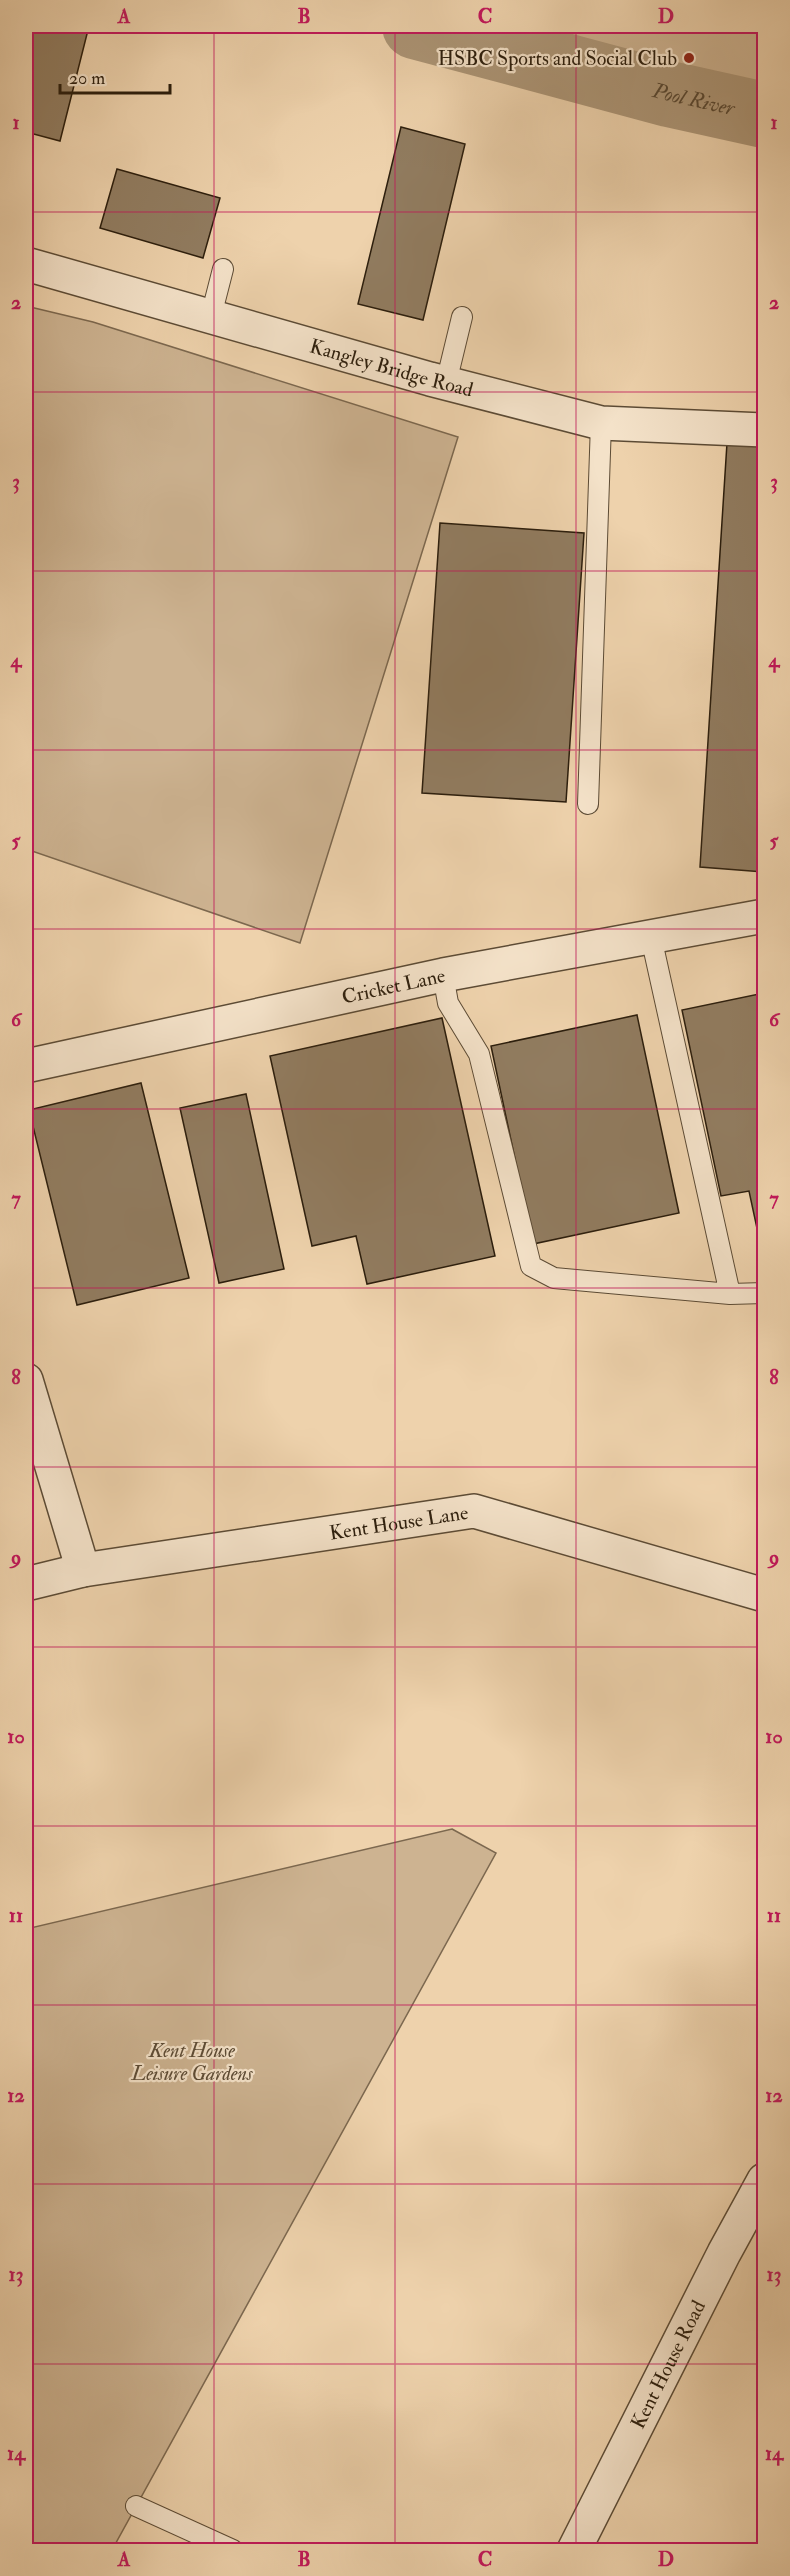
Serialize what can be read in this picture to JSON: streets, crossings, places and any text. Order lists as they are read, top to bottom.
{
  "streets": {
    "street": [
      "Kangley Bridge Road",
      "Cricket Lane",
      "Kent House Lane",
      "Kent House Road"
    ]
  },
  "water": ["Pool River"],
  "parks": ["Kent House Leisure Gardens"],
  "places": ["HSBC Sports and Social Club"],
  "scale_bar": "20 m",
  "grid": {
    "columns": [
      "A",
      "B",
      "C",
      "D"
    ],
    "rows": [
      "1",
      "2",
      "3",
      "4",
      "5",
      "6",
      "7",
      "8",
      "9",
      "10",
      "11",
      "12",
      "13",
      "14"
    ]
  }
}
